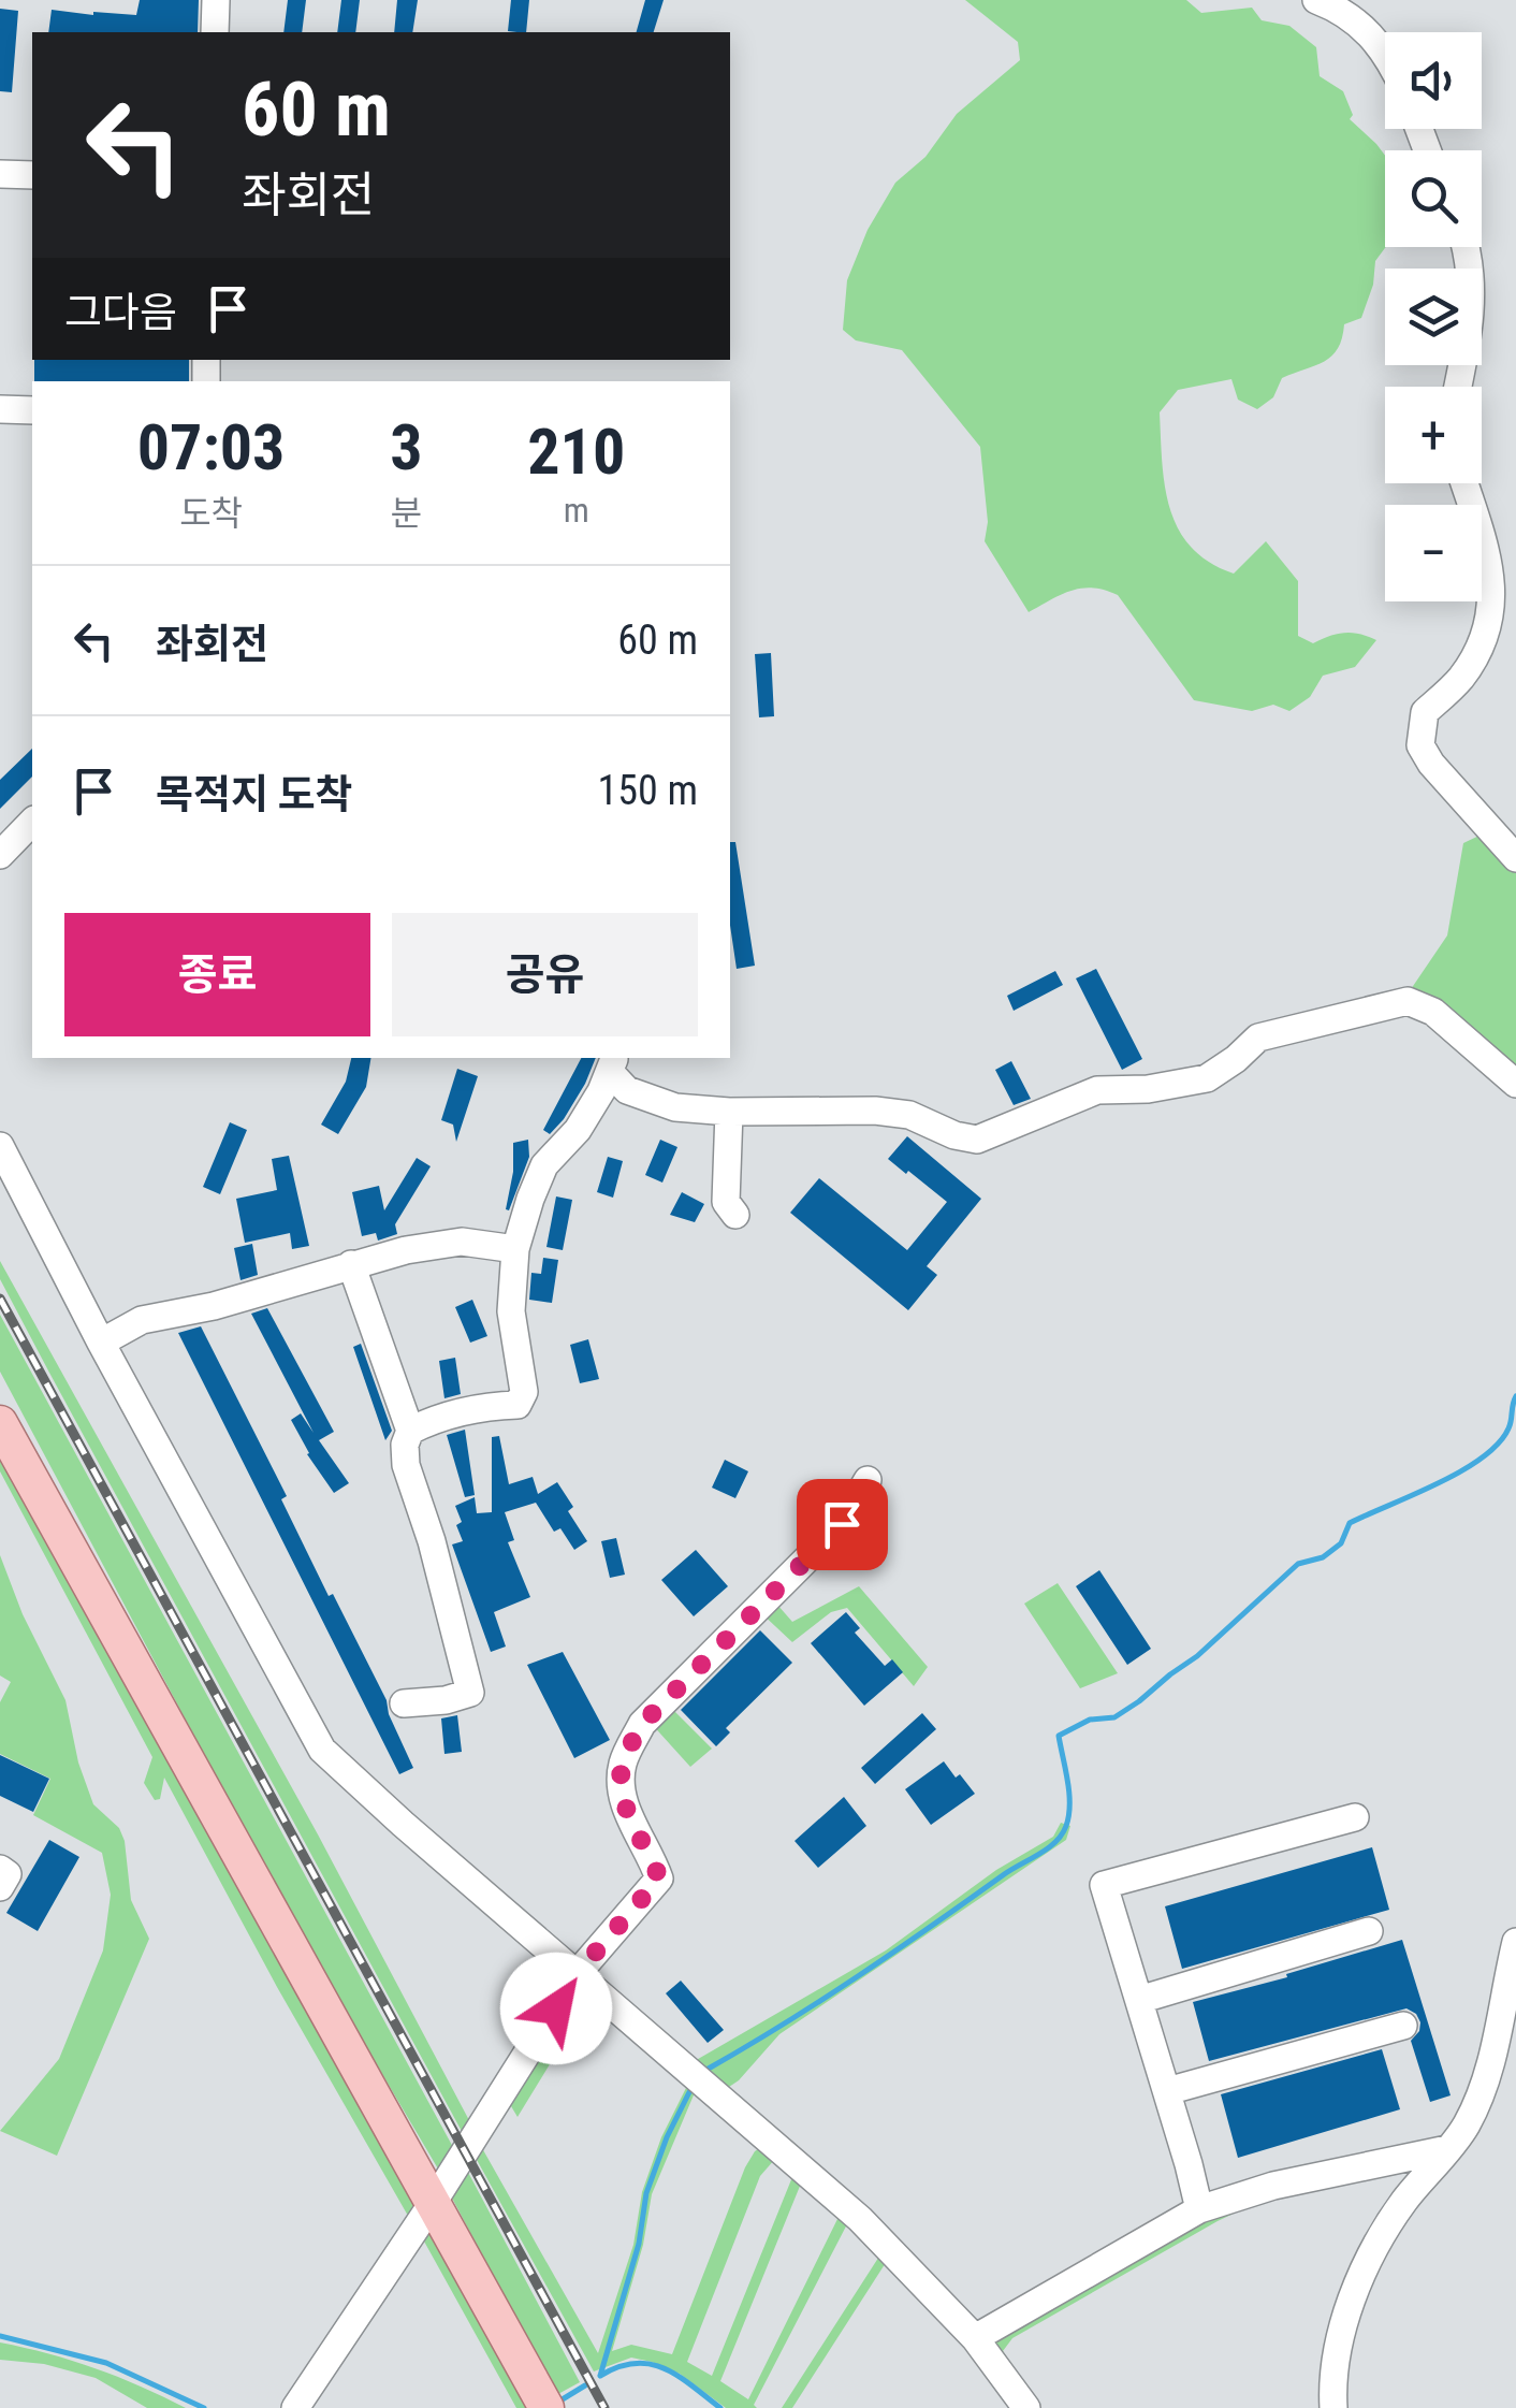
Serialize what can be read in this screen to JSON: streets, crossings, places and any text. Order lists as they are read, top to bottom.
{
  "page": {
    "map_buttons": ["+", "−"],
    "turn": ["60 m", "좌회전"],
    "then": "그다음",
    "eta": [
      "07:03",
      "도착",
      "3",
      "분",
      "210",
      "m"
    ],
    "list": [
      {
        "name": "좌회전",
        "value": "60 m"
      },
      {
        "name": "목적지 도착",
        "value": "150 m"
      }
    ],
    "buttons": ["종료", "공유"]
  }
}
